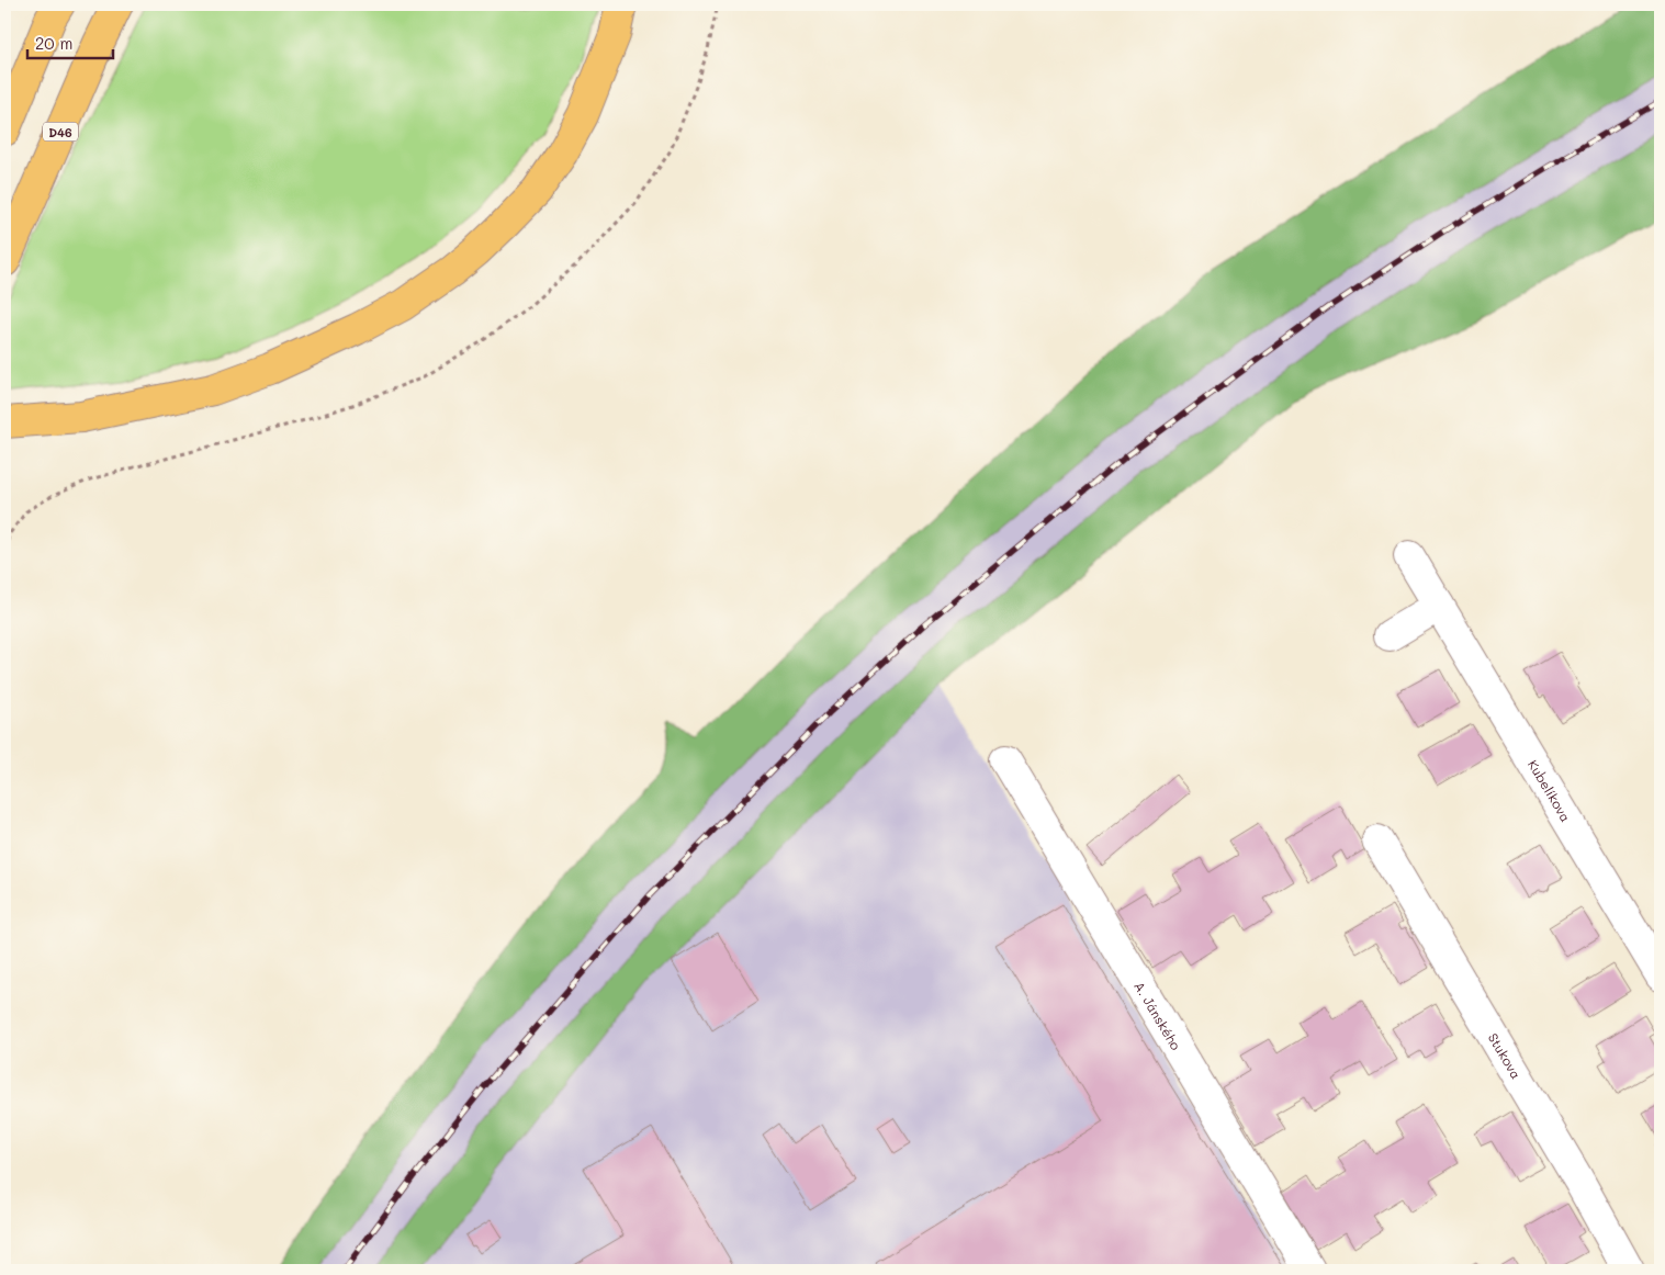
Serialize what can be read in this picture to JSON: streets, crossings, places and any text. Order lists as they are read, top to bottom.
{
  "streets": {
    "highway": ["D46"],
    "street": ["Kubelíkova", "A. Jánského", "Stukova"]
  },
  "scale_bar": "20 m"
}
